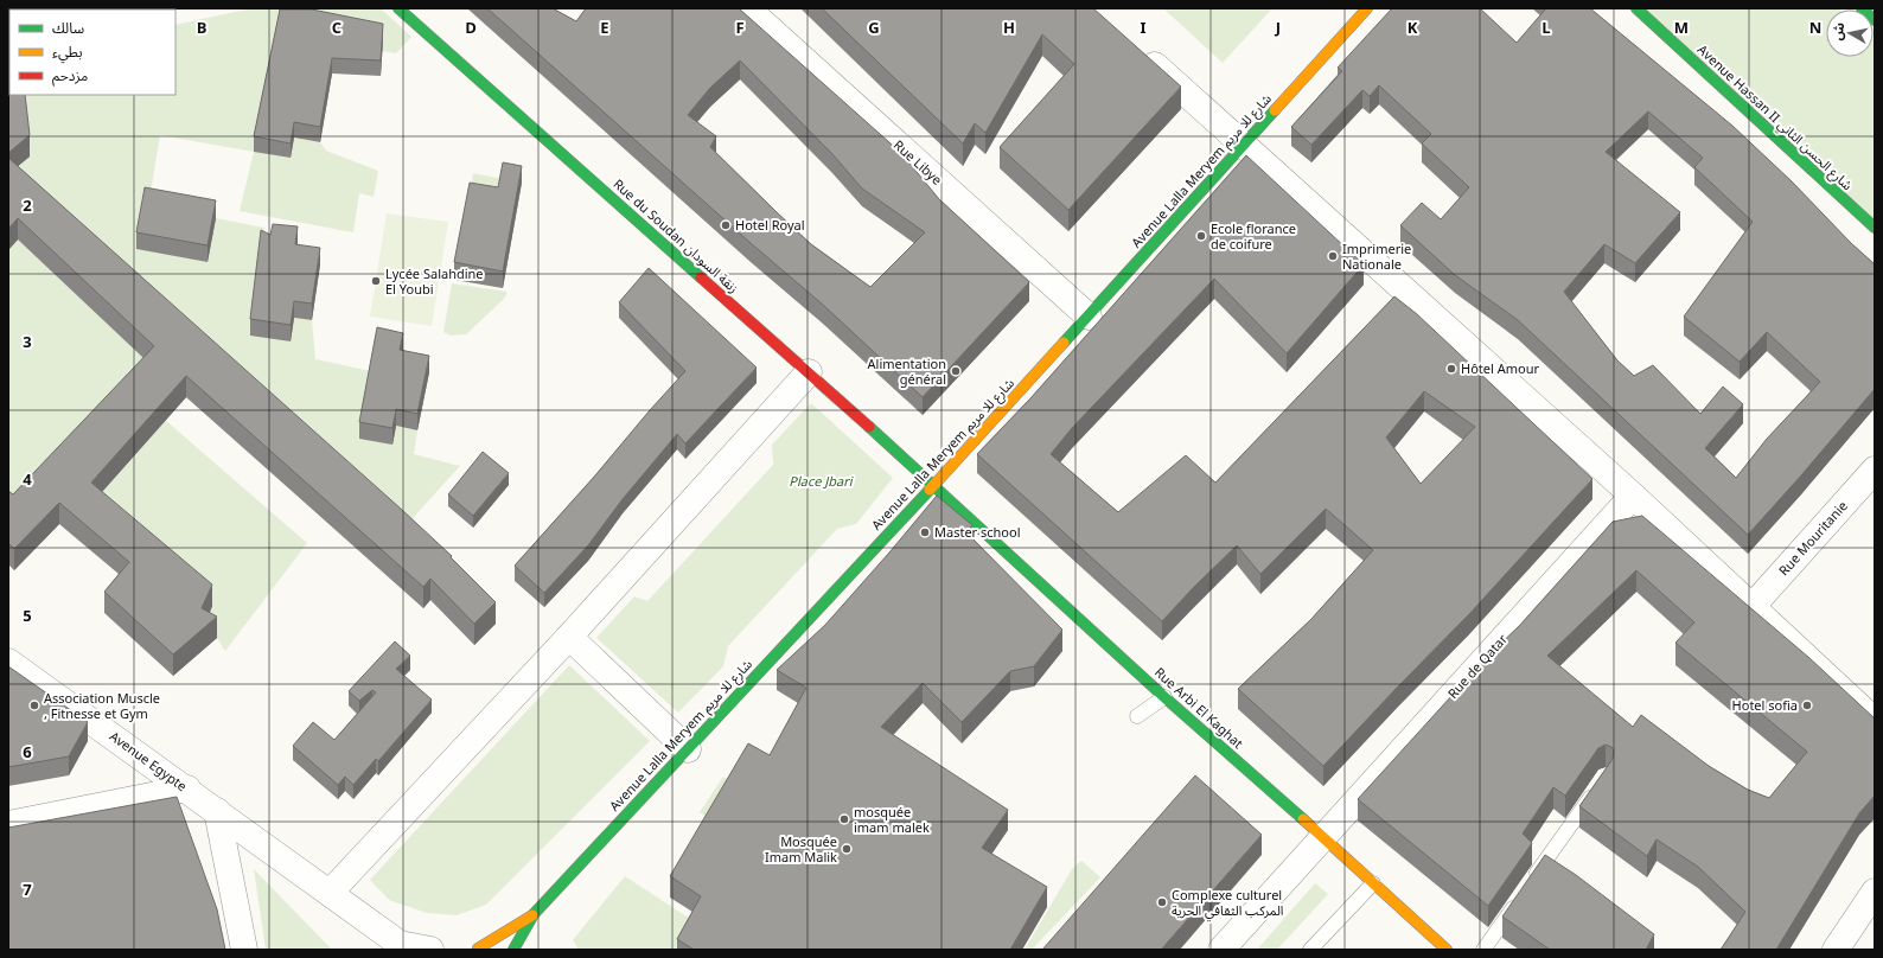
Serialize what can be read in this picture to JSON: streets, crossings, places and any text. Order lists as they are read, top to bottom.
{
  "streets": {
    "street": [
      "Avenue Hassan II شارع الحسن الثاني",
      "Rue Libye",
      "Avenue Lalla Meryem شارع للا مريم",
      "Rue du Soudan زنقة السودان",
      "Rue Mouritanie",
      "Rue de Qatar",
      "Rue Arbi El Kaghat",
      "Avenue Egypte"
    ]
  },
  "crossings": [
    ["Rue Libye", "Avenue Lalla Meryem شارع للا مريم"],
    ["Avenue Lalla Meryem شارع للا مريم", "Rue du Soudan زنقة السودان"],
    ["Avenue Lalla Meryem شارع للا مريم", "Rue Arbi El Kaghat"],
    ["Rue du Soudan زنقة السودان", "Rue Arbi El Kaghat"],
    ["Rue de Qatar", "Rue Arbi El Kaghat"]
  ],
  "parks": ["Place Jbari"],
  "places": [
    "Hotel Royal",
    "Ecole florance de coifure",
    "Imprimerie Nationale",
    "Lycée Salahdine El Youbi",
    "Hôtel Amour",
    "Alimentation général",
    "Master school",
    "Association Muscle , Fitnesse et Gym",
    "Hotel sofia",
    "mosquée imam malek",
    "Mosquée Imam Malik",
    "Complexe culturel المركب الثقافي الحرية"
  ],
  "legend": ["سالك", "بطيء", "مزدحم"],
  "north": "left",
  "grid": {
    "columns": [
      "B",
      "C",
      "D",
      "E",
      "F",
      "G",
      "H",
      "I",
      "J",
      "K",
      "L",
      "M",
      "N"
    ],
    "rows": [
      "2",
      "3",
      "4",
      "5",
      "6",
      "7"
    ]
  }
}
